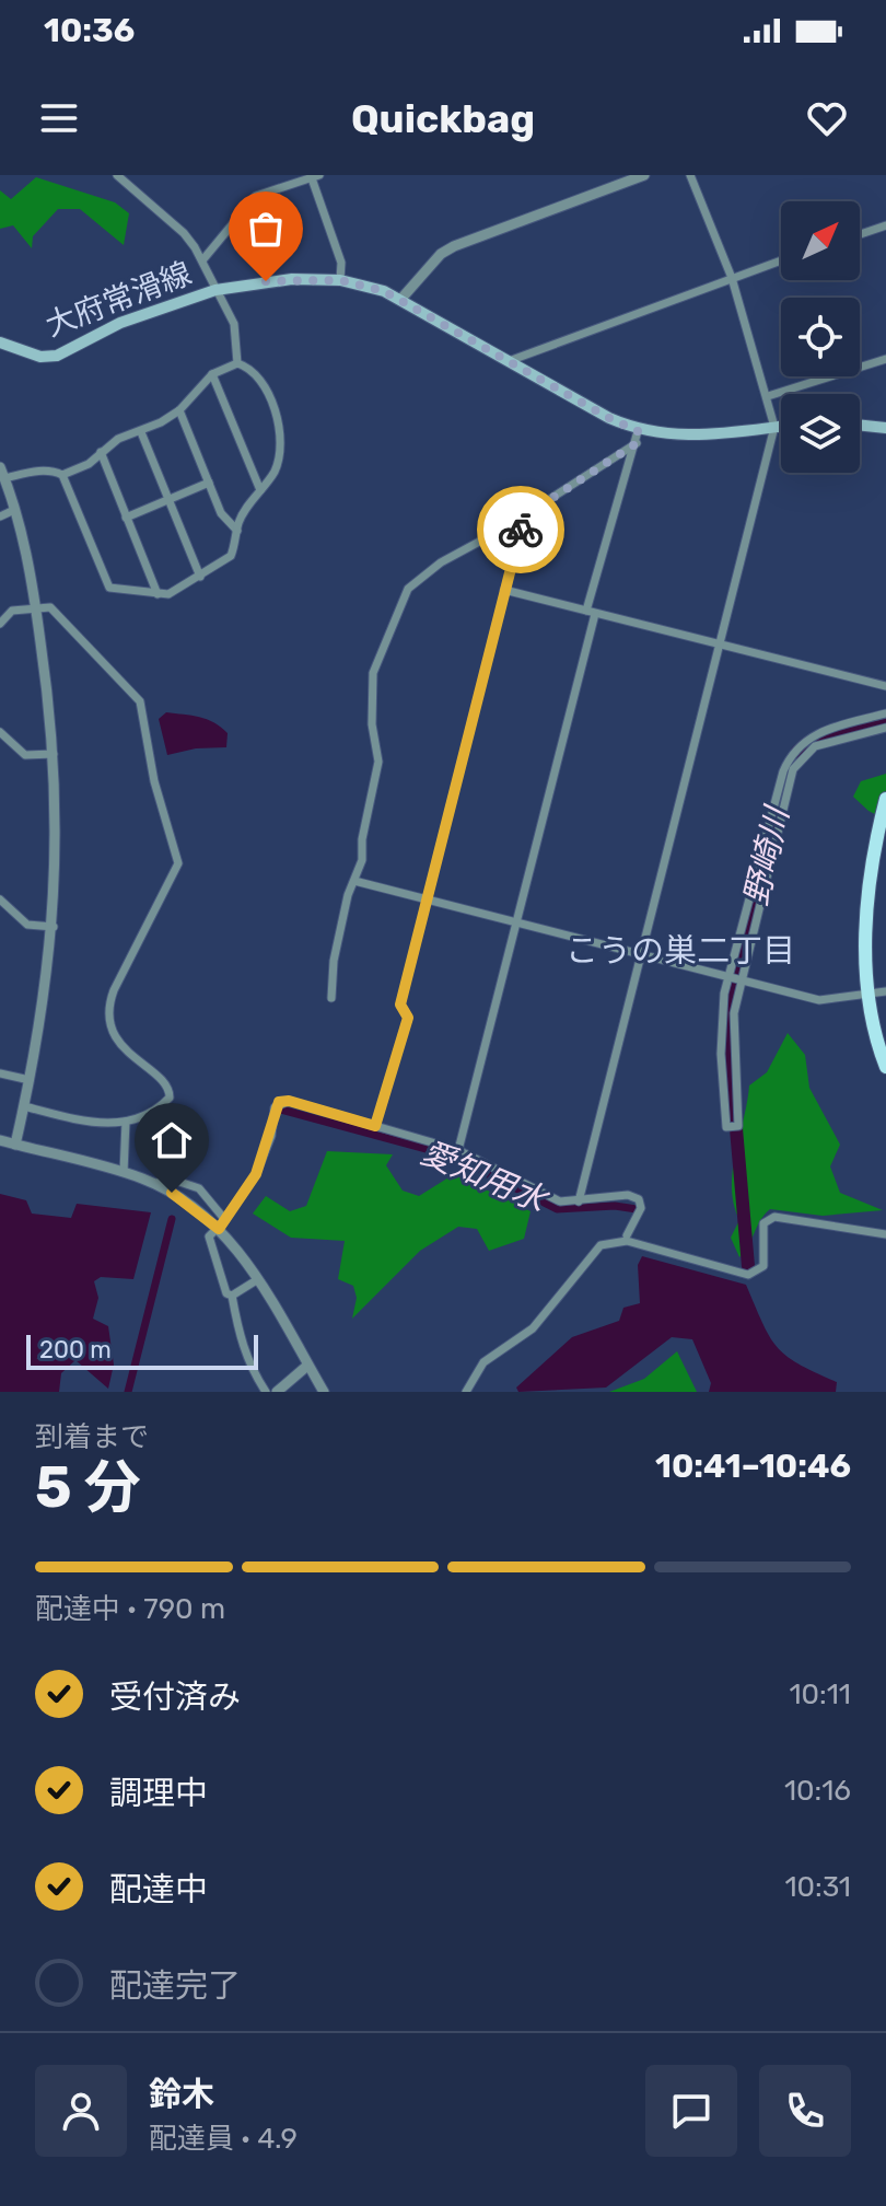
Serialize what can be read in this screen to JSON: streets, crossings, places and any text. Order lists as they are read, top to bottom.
{
  "streets": {
    "main road": ["大府常滑線"]
  },
  "districts": ["こうの巣二丁目"],
  "water": ["野崎川", "愛知用水"],
  "scale_bar": "200 m",
  "north": "top right",
  "page": {
    "status": "10:36",
    "header": "Quickbag",
    "scale": "200 m",
    "heading": ["5 分", "到着まで", "10:41–10:46"],
    "panel": ["鈴木", "配達員 · 4.9"],
    "bar": "配達中 · 790 m",
    "list": [
      ["受付済み", "10:11"],
      ["調理中", "10:16"],
      ["配達中", "10:31"],
      "配達完了"
    ]
  }
}
